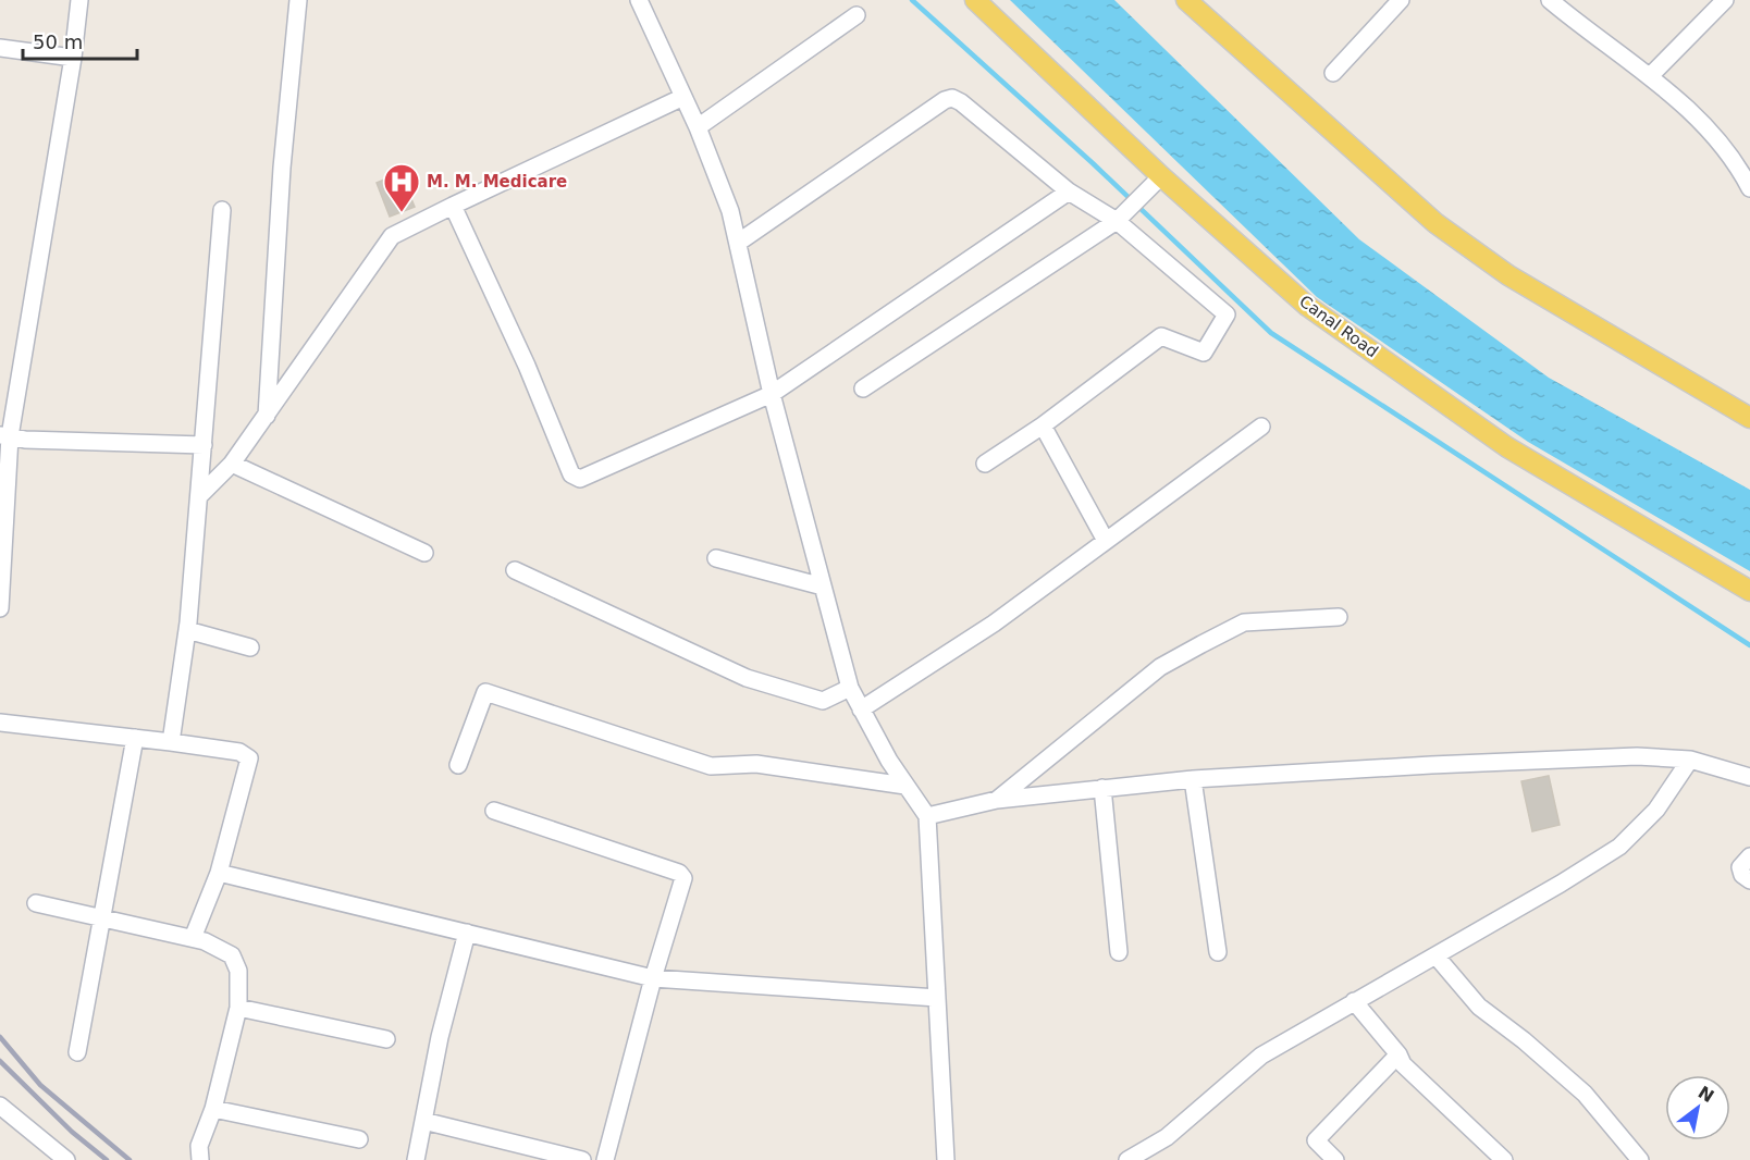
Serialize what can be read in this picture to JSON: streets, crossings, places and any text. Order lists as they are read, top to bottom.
{
  "streets": {
    "main road": ["Canal Road"]
  },
  "places": {
    "hospital": ["M. M. Medicare"]
  },
  "scale_bar": "50 m",
  "north": "top right"
}
